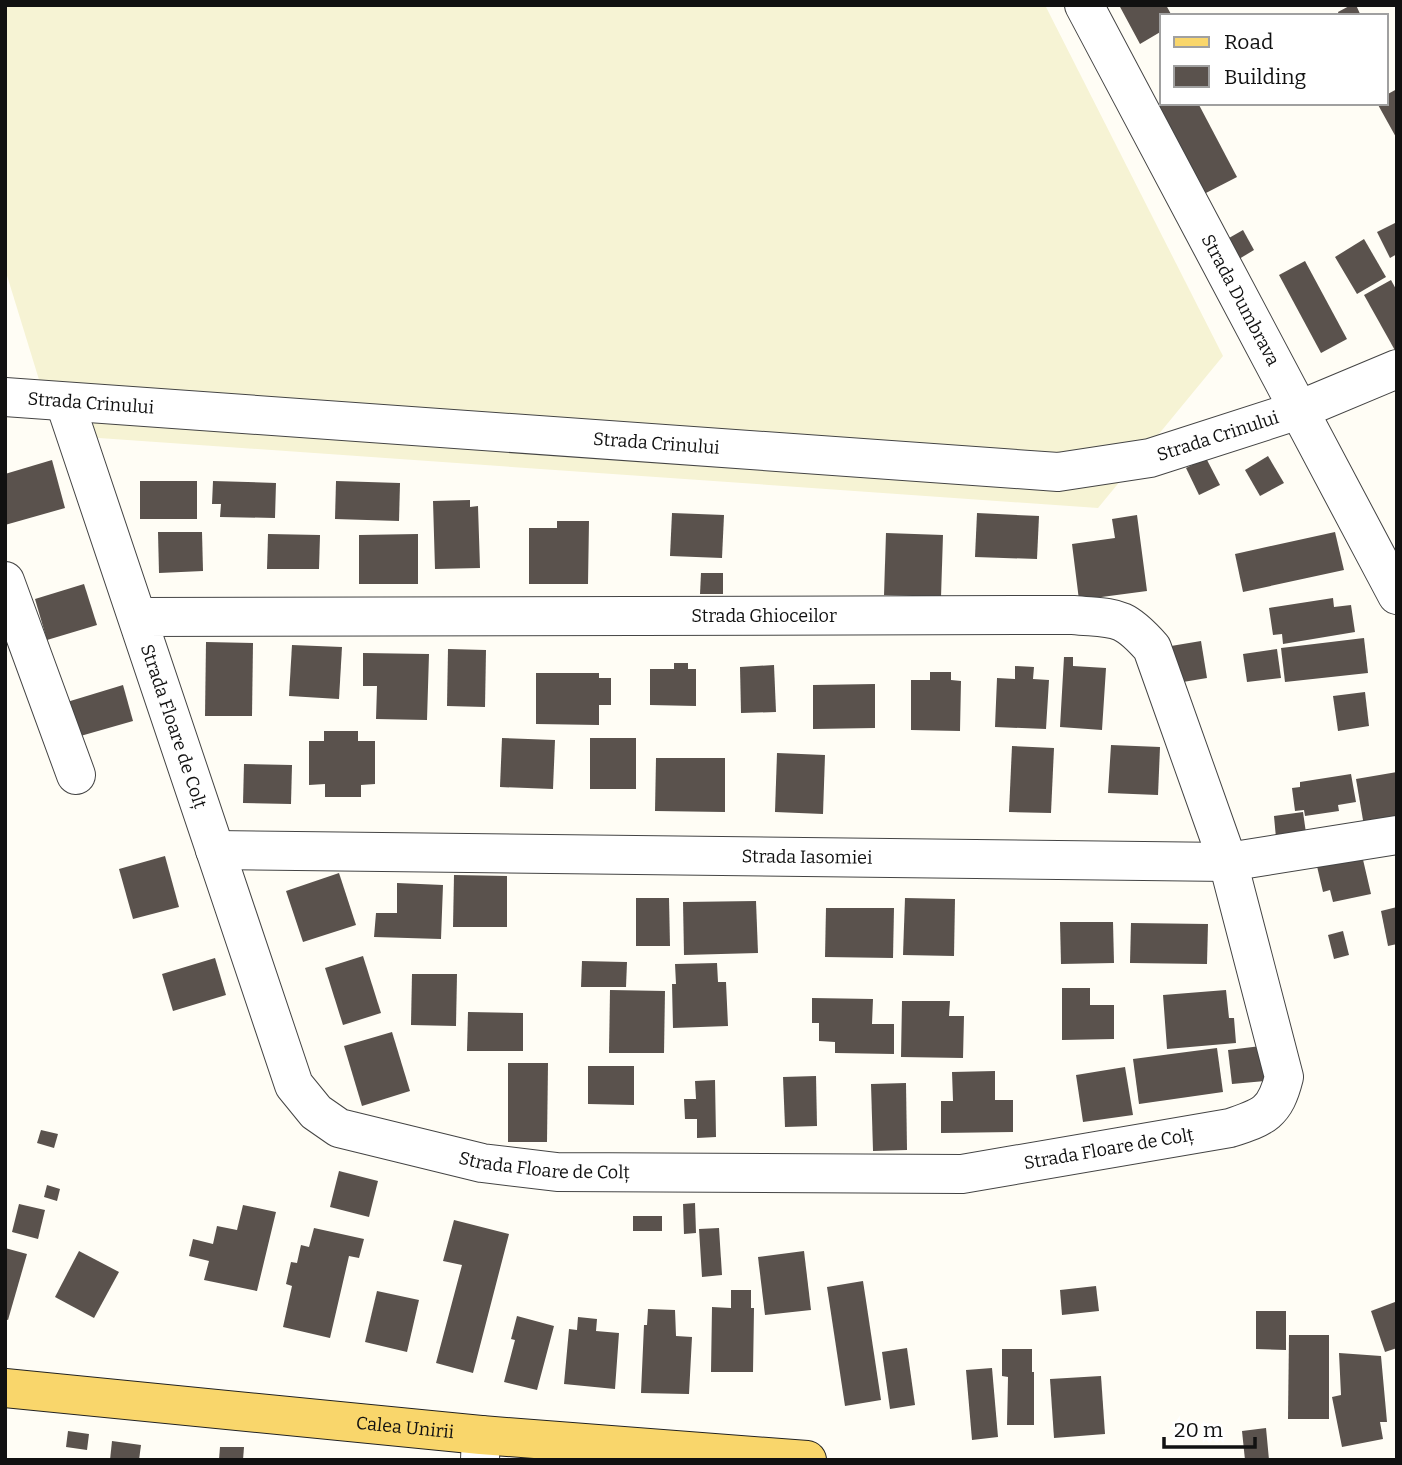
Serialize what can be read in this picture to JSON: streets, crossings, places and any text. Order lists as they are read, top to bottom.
{
  "streets": {
    "main road": ["Calea Unirii"],
    "street": [
      "Strada Dumbrava",
      "Strada Crinului",
      "Strada Ghioceilor",
      "Strada Floare de Colț",
      "Strada Iasomiei"
    ]
  },
  "crossings": [
    ["Strada Dumbrava", "Strada Crinului"],
    ["Strada Crinului", "Strada Floare de Colț"],
    ["Strada Ghioceilor", "Strada Floare de Colț"],
    ["Strada Ghioceilor", "Strada Iasomiei"],
    ["Strada Floare de Colț", "Strada Iasomiei"]
  ],
  "legend": ["Road", "Building"],
  "scale_bar": "20 m"
}
